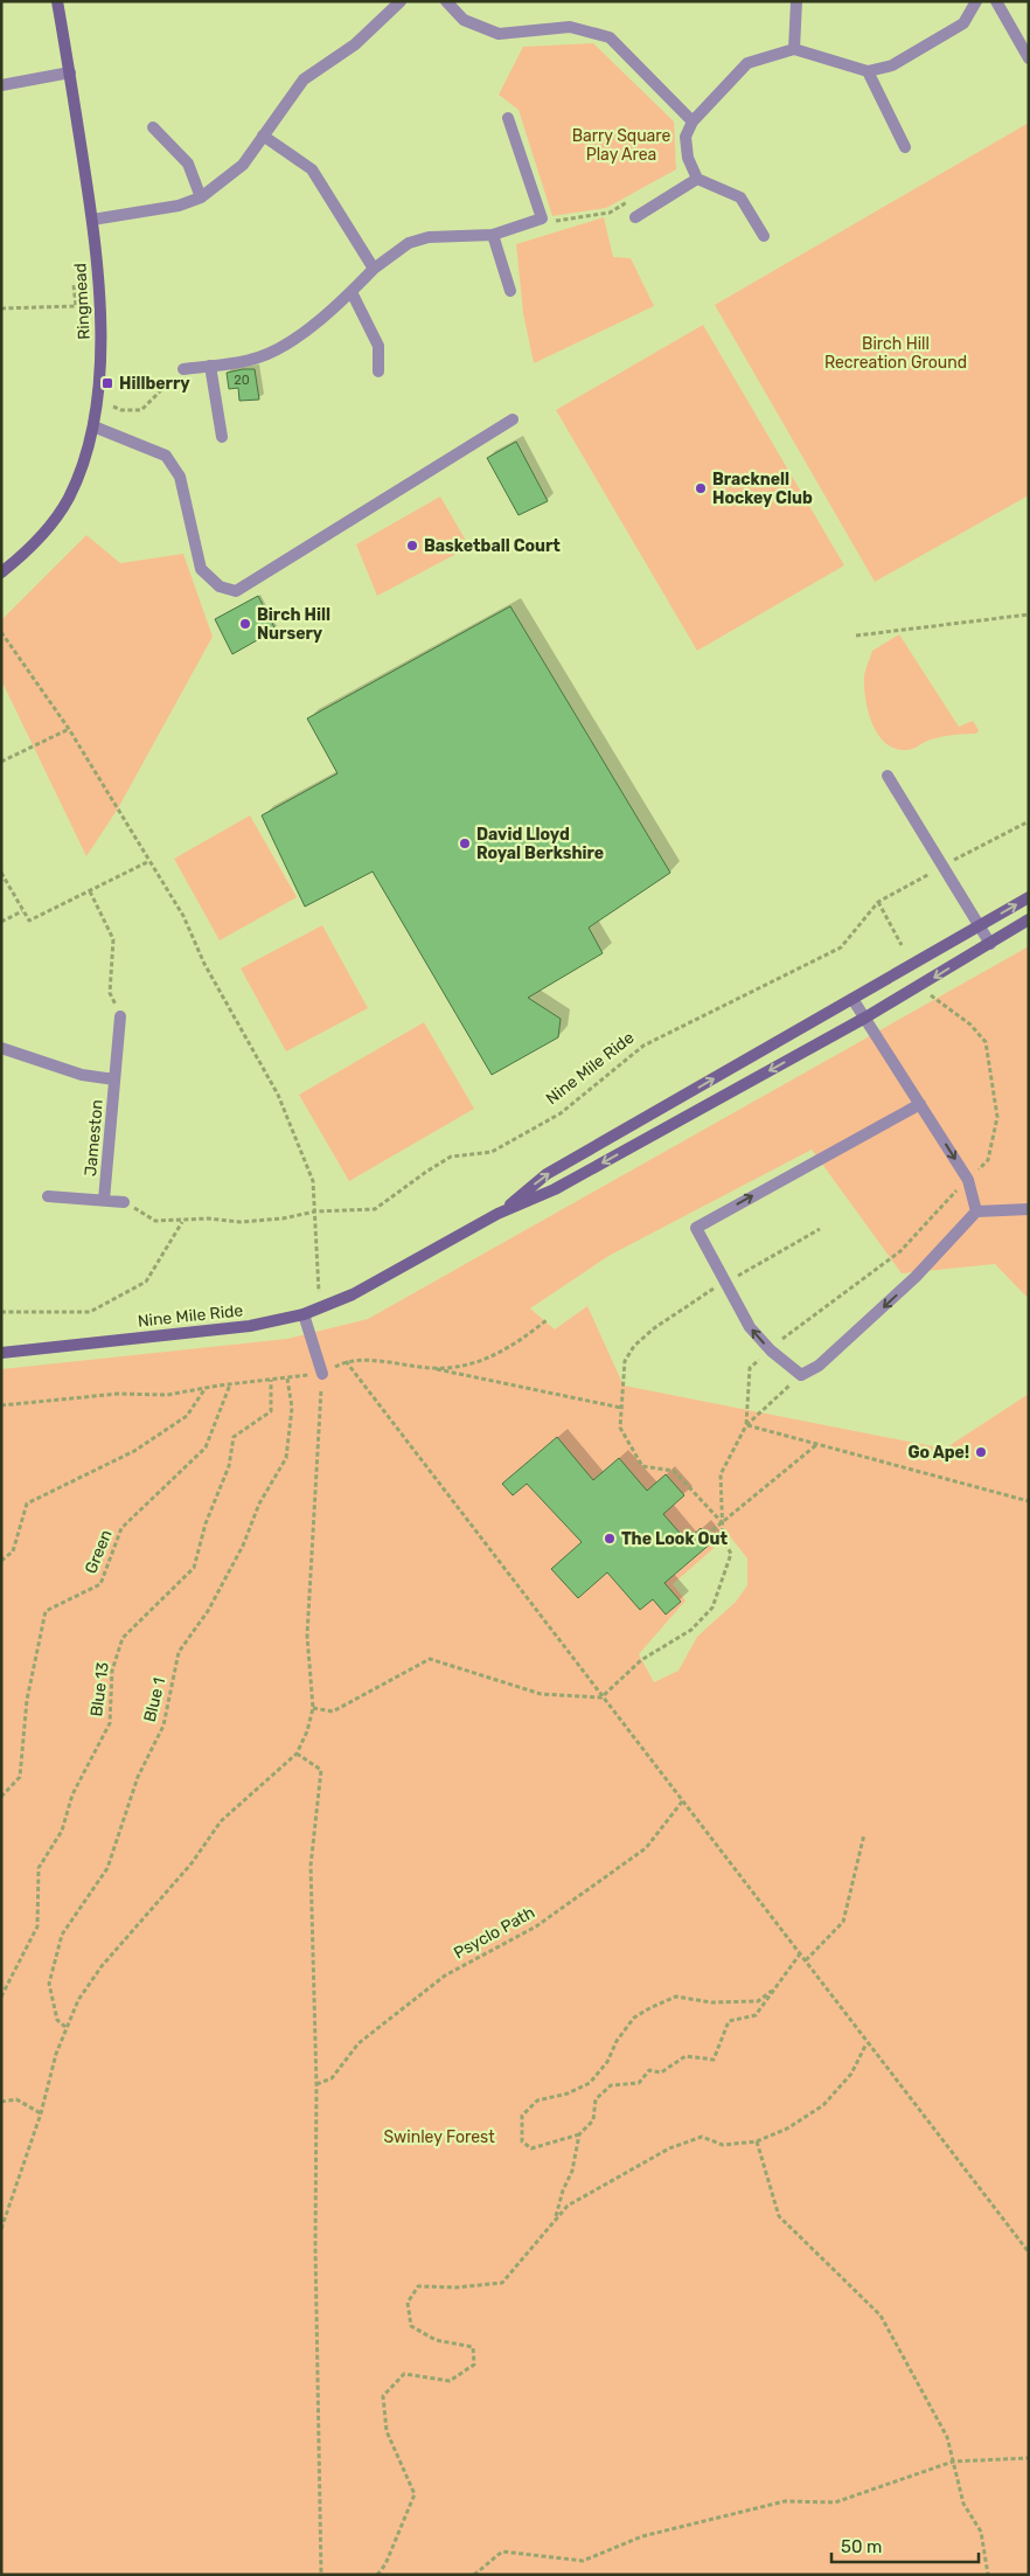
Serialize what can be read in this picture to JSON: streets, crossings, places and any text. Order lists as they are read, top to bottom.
{
  "streets": {
    "main road": ["Ringmead", "Nine Mile Ride"],
    "street": ["Jameston"],
    "path": [
      "Green",
      "Blue 13",
      "Blue 1",
      "Psyclo Path"
    ]
  },
  "crossings": [
    ["Nine Mile Ride", "Jameston"]
  ],
  "parks": ["Barry Square Play Area", "Birch Hill Recreation Ground", "Swinley Forest"],
  "places": {
    "transit": ["Hillberry"],
    "other": [
      "Bracknell Hockey Club",
      "Basketball Court",
      "Birch Hill Nursery",
      "David Lloyd Royal Berkshire",
      "Go Ape!",
      "The Look Out"
    ]
  },
  "house_numbers": ["20"],
  "scale_bar": "50 m"
}
